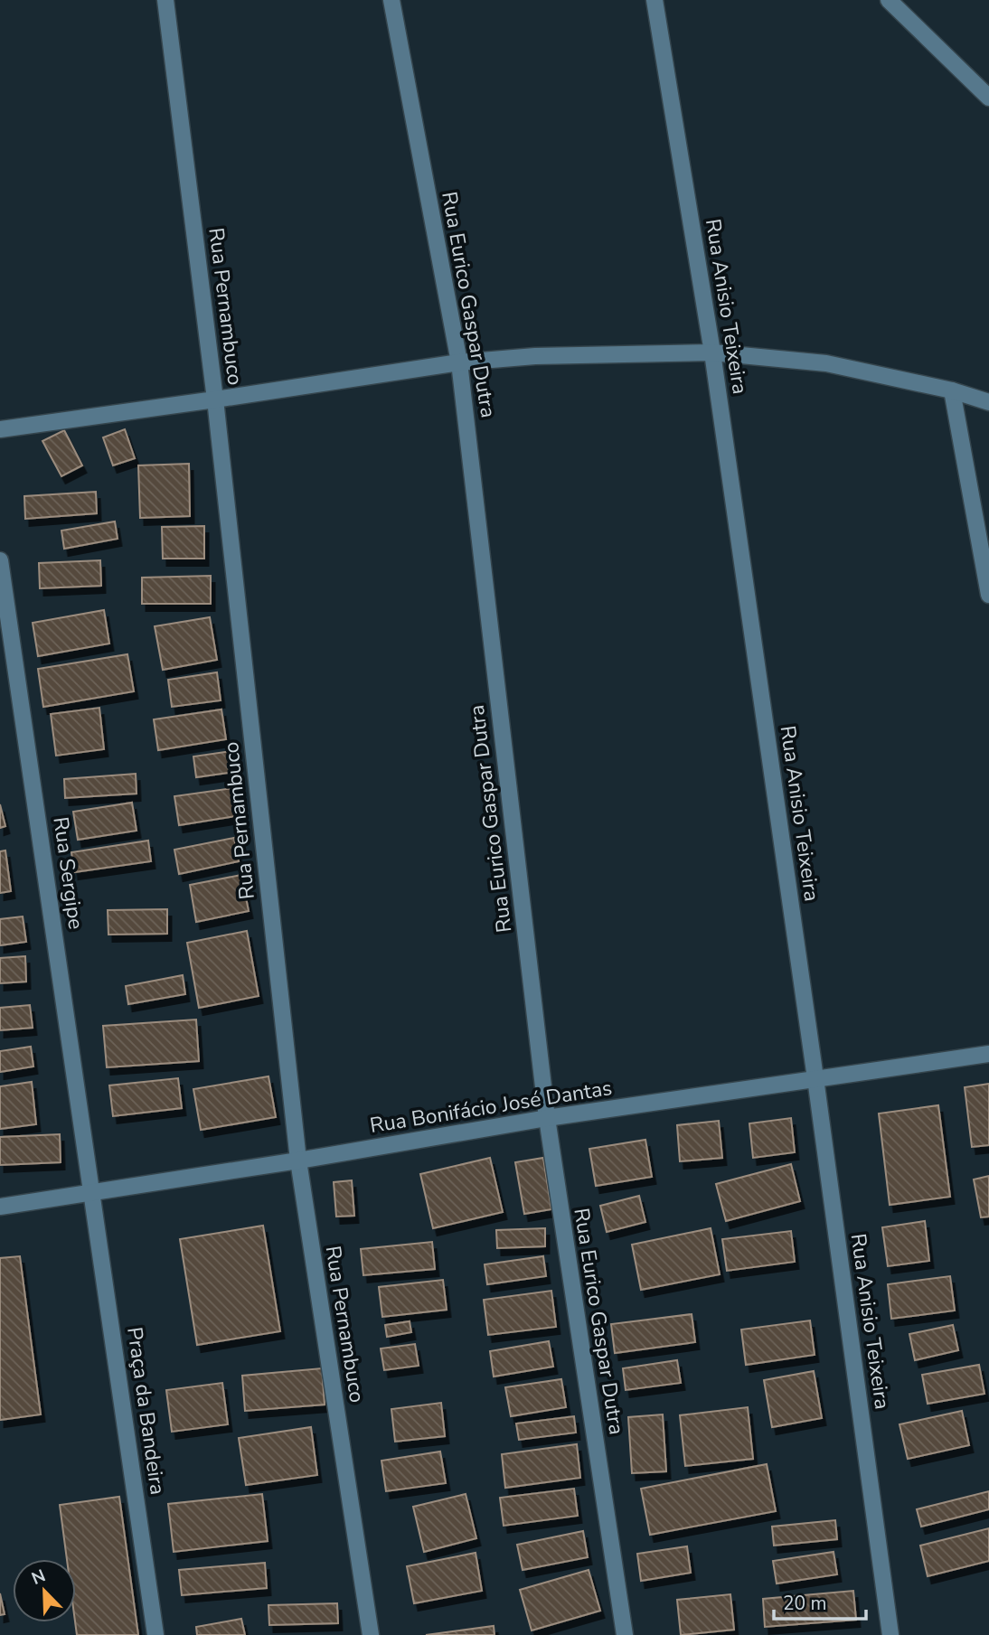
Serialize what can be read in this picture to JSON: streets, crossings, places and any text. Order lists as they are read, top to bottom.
{
  "streets": {
    "street": [
      "Rua Eurico Gaspar Dutra",
      "Rua Pernambuco",
      "Rua Anisio Teixeira",
      "Rua Sergipe",
      "Rua Bonifácio José Dantas",
      "Praça da Bandeira"
    ]
  },
  "crossings": [
    ["Rua Eurico Gaspar Dutra", "Rua Bonifácio José Dantas"],
    ["Rua Pernambuco", "Rua Bonifácio José Dantas"],
    ["Rua Anisio Teixeira", "Rua Bonifácio José Dantas"],
    ["Rua Sergipe", "Rua Bonifácio José Dantas"],
    ["Rua Sergipe", "Praça da Bandeira"],
    ["Rua Bonifácio José Dantas", "Praça da Bandeira"]
  ],
  "scale_bar": "20 m",
  "north": "top left"
}
